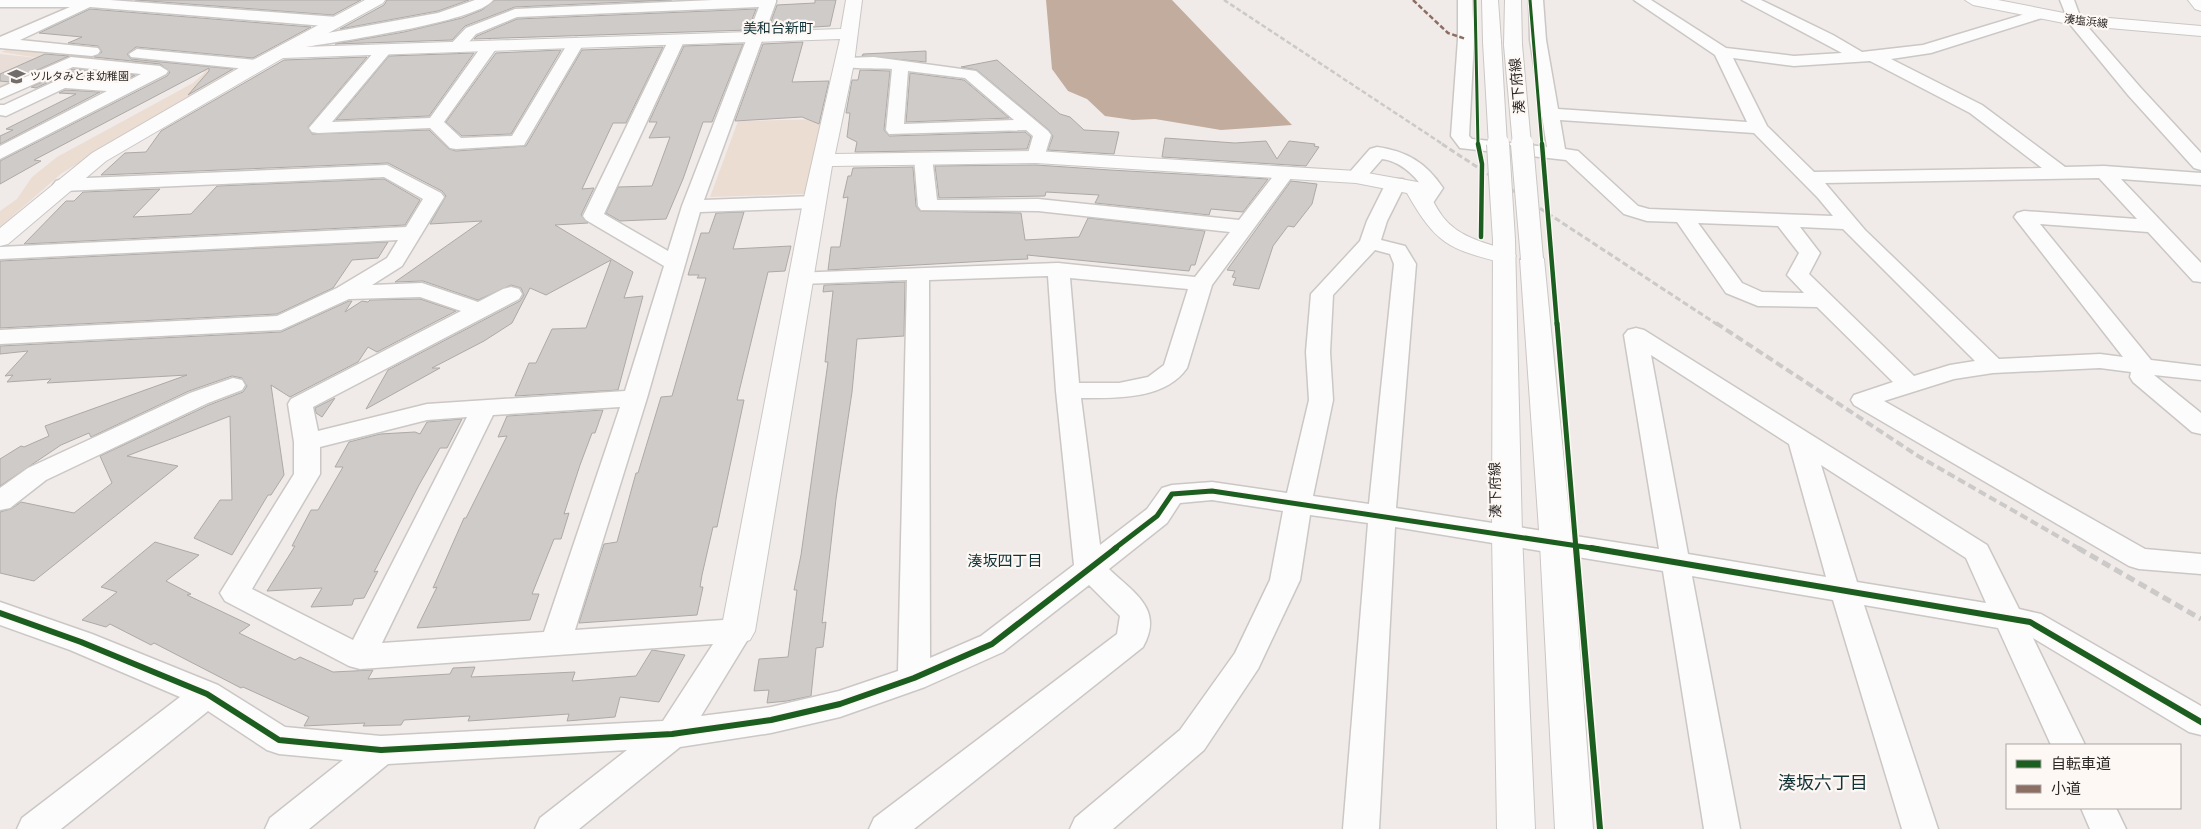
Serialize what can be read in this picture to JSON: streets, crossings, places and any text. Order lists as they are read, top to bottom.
{
  "streets": {
    "street": ["湊塩浜線", "湊下府線"]
  },
  "districts": ["美和台新町", "湊坂四丁目", "湊坂六丁目"],
  "places": {
    "school or university": ["ツルタみとま幼稚園"]
  },
  "legend": ["自転車道", "小道"]
}
